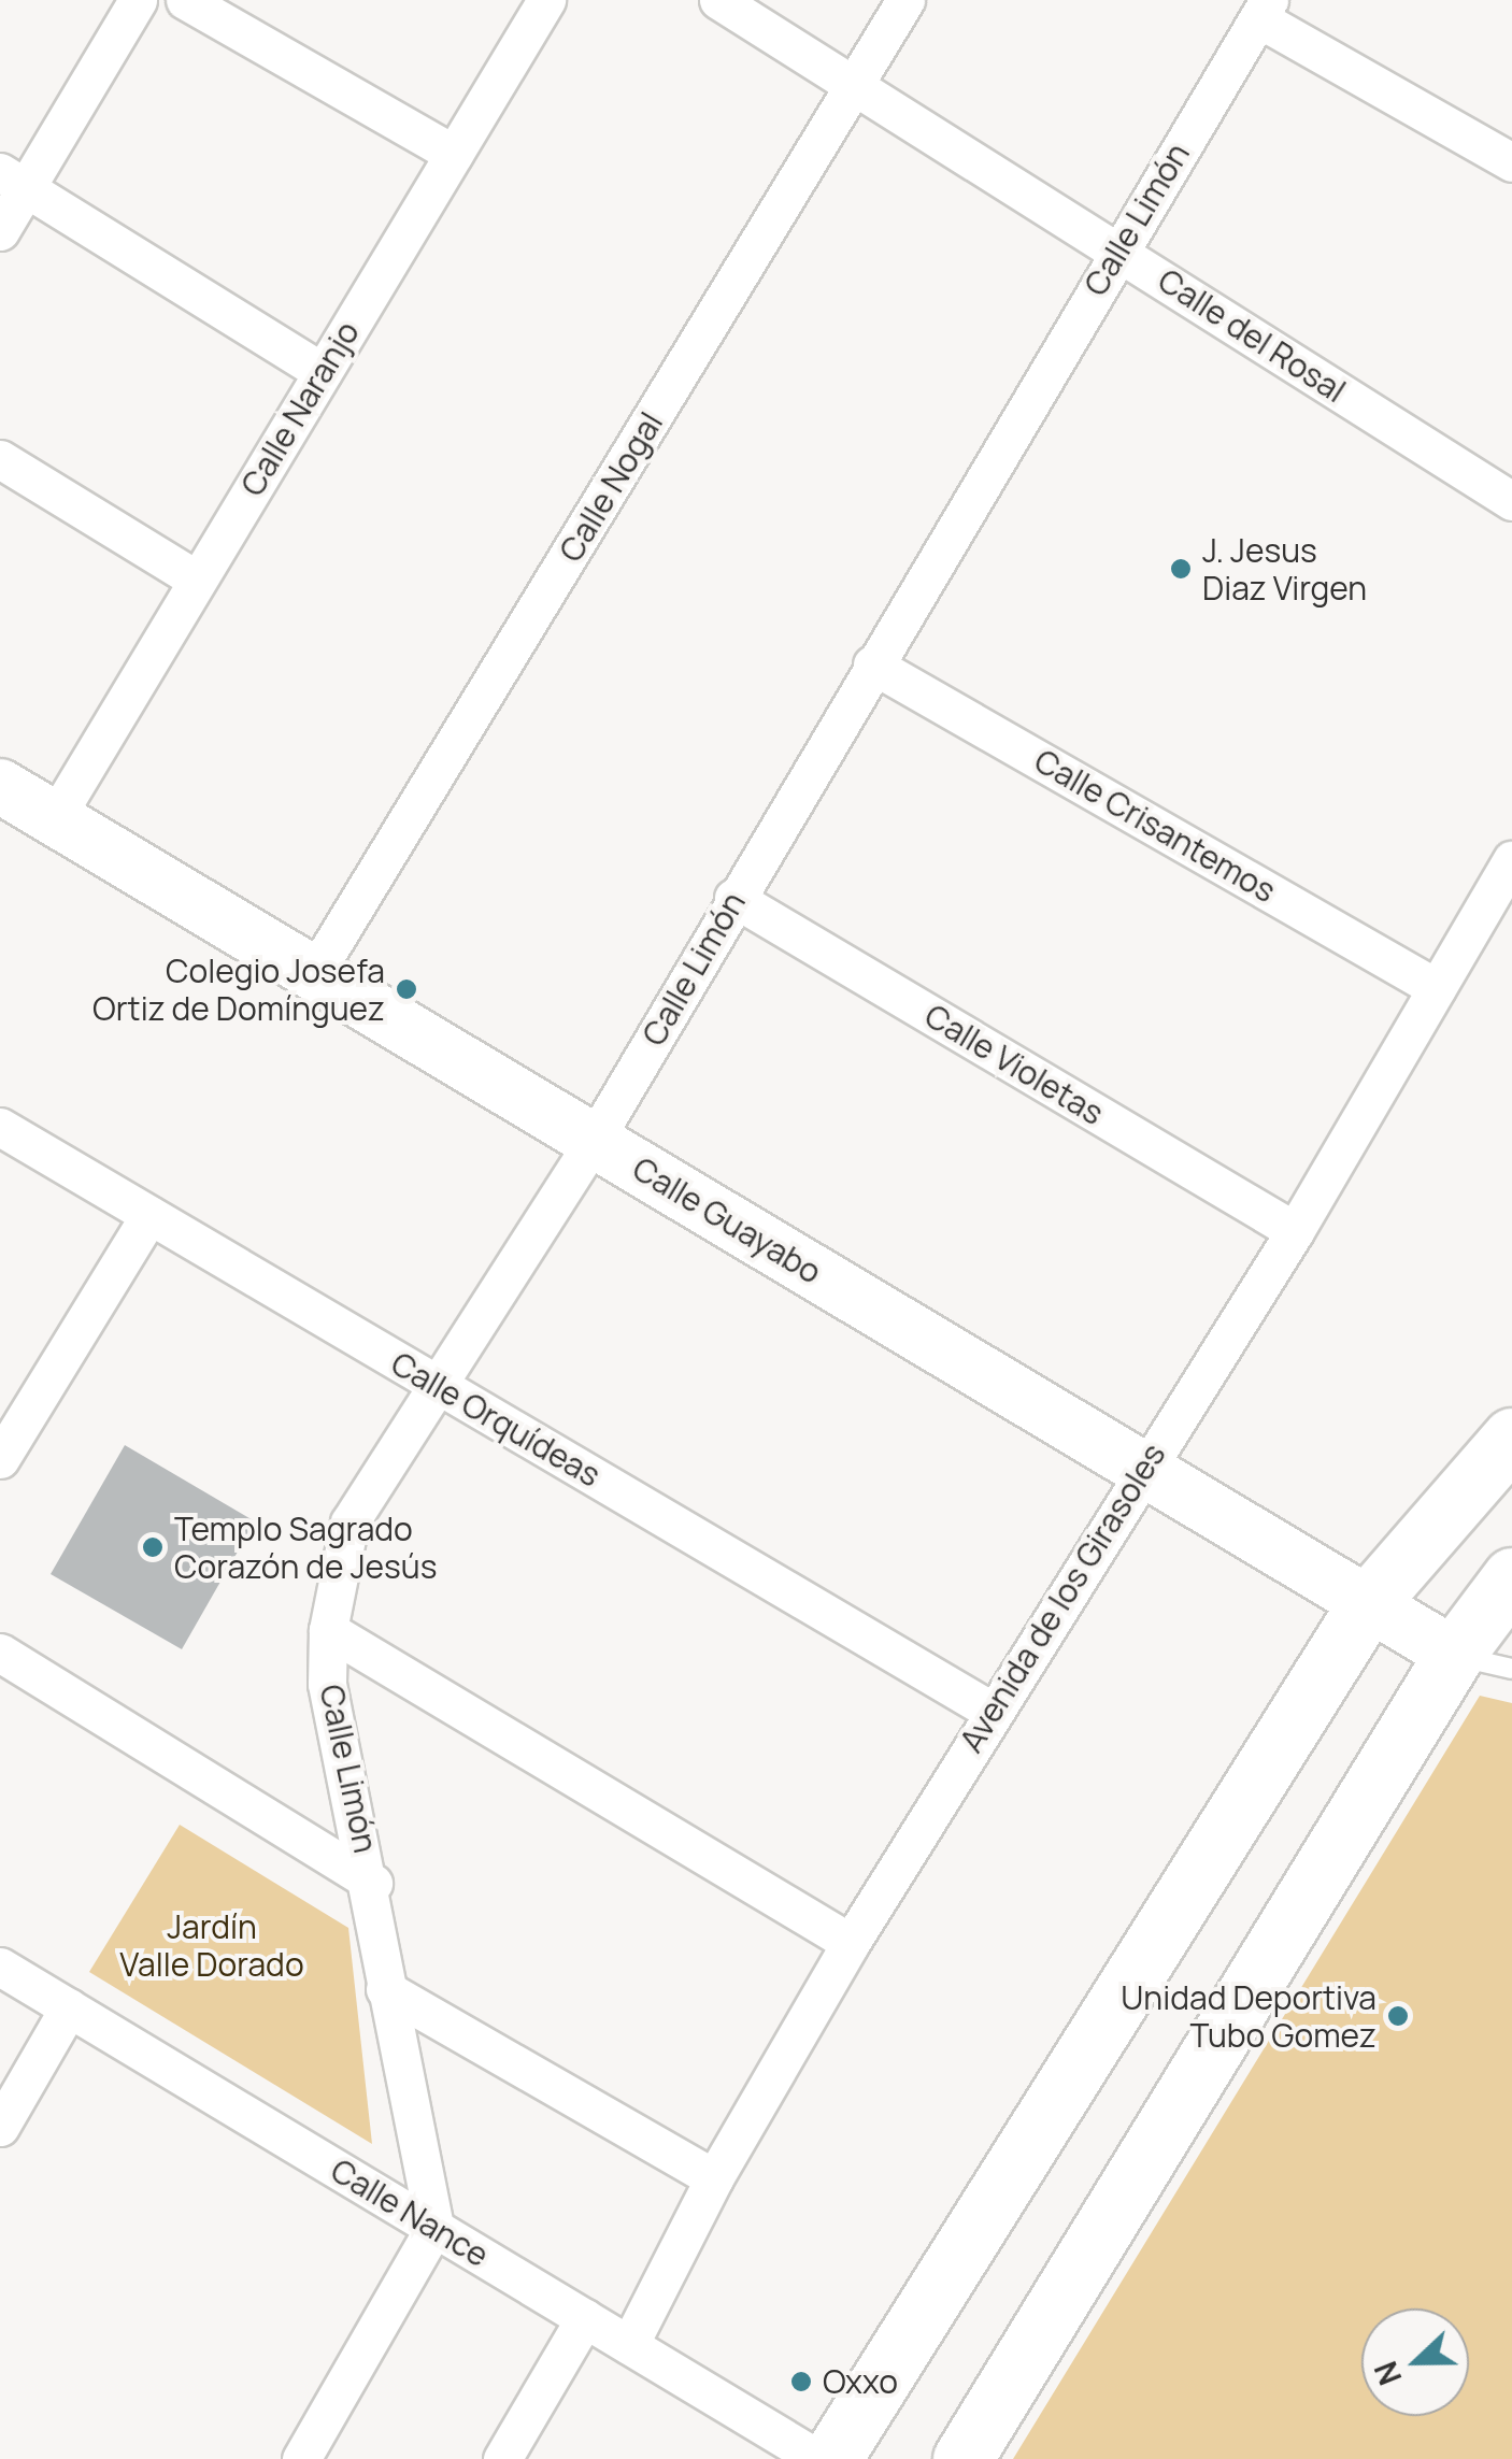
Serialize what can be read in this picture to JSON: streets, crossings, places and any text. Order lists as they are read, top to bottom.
{
  "streets": {
    "street": [
      "Calle Limón",
      "Calle del Rosal",
      "Calle Naranjo",
      "Calle Nogal",
      "Calle Crisantemos",
      "Calle Violetas",
      "Calle Guayabo",
      "Calle Orquídeas",
      "Avenida de los Girasoles",
      "Calle Nance"
    ]
  },
  "crossings": [
    ["Calle Limón", "Calle del Rosal"],
    ["Calle Limón", "Calle Crisantemos"],
    ["Calle Limón", "Calle Violetas"],
    ["Calle Limón", "Calle Guayabo"],
    ["Calle Limón", "Calle Orquídeas"],
    ["Calle Limón", "Calle Nance"],
    ["Calle del Rosal", "Calle Nogal"],
    ["Calle Naranjo", "Calle Guayabo"],
    ["Calle Nogal", "Calle Guayabo"],
    ["Calle Crisantemos", "Avenida de los Girasoles"],
    ["Calle Violetas", "Avenida de los Girasoles"],
    ["Calle Guayabo", "Avenida de los Girasoles"],
    ["Calle Orquídeas", "Avenida de los Girasoles"],
    ["Avenida de los Girasoles", "Calle Nance"]
  ],
  "parks": ["Jardín Valle Dorado"],
  "places": [
    "J. Jesus Diaz Virgen",
    "Colegio Josefa Ortiz de Domínguez",
    "Templo Sagrado Corazón de Jesús",
    "Unidad Deportiva Tubo Gomez",
    "Oxxo"
  ],
  "north": "left"
}
